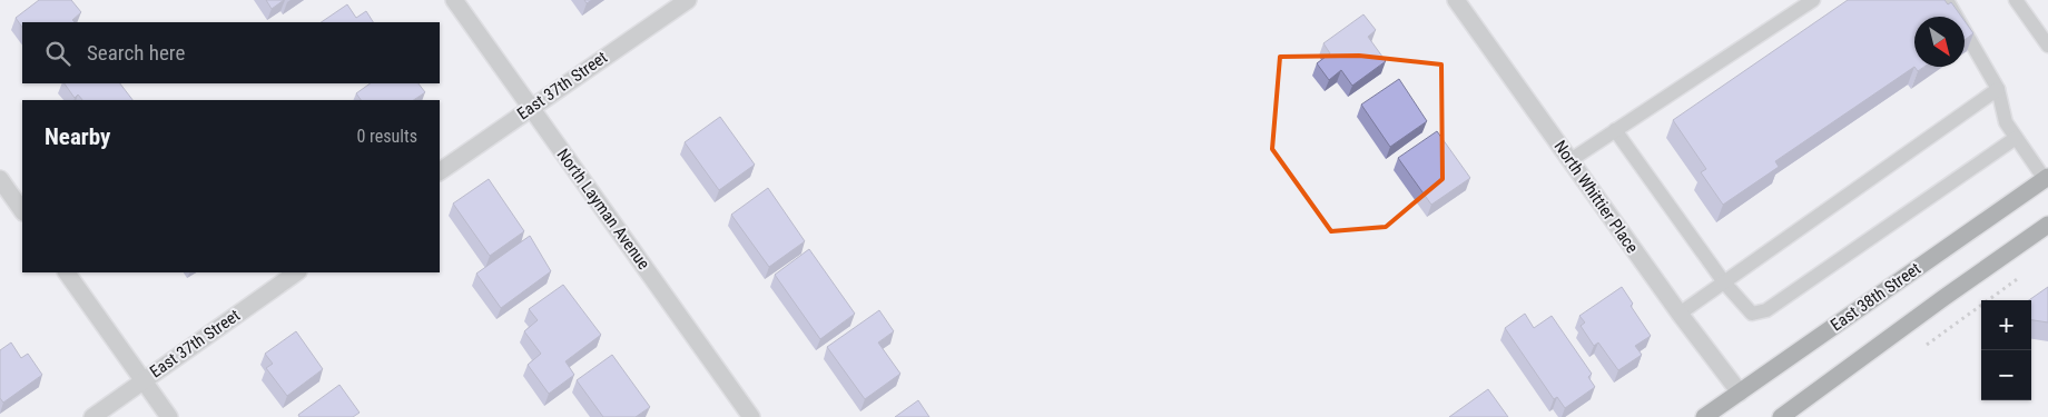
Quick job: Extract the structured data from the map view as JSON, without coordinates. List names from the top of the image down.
{
  "streets": {
    "main road": ["East 38th Street"],
    "street": ["East 37th Street", "North Whittier Place", "North Layman Avenue"]
  },
  "crossings": [
    ["East 37th Street", "North Layman Avenue"],
    ["North Whittier Place", "East 38th Street"]
  ],
  "north": "bottom right",
  "page": {
    "search": "Search here",
    "heading": ["Nearby", "0 results"],
    "map_buttons": ["+", "−"]
  }
}
